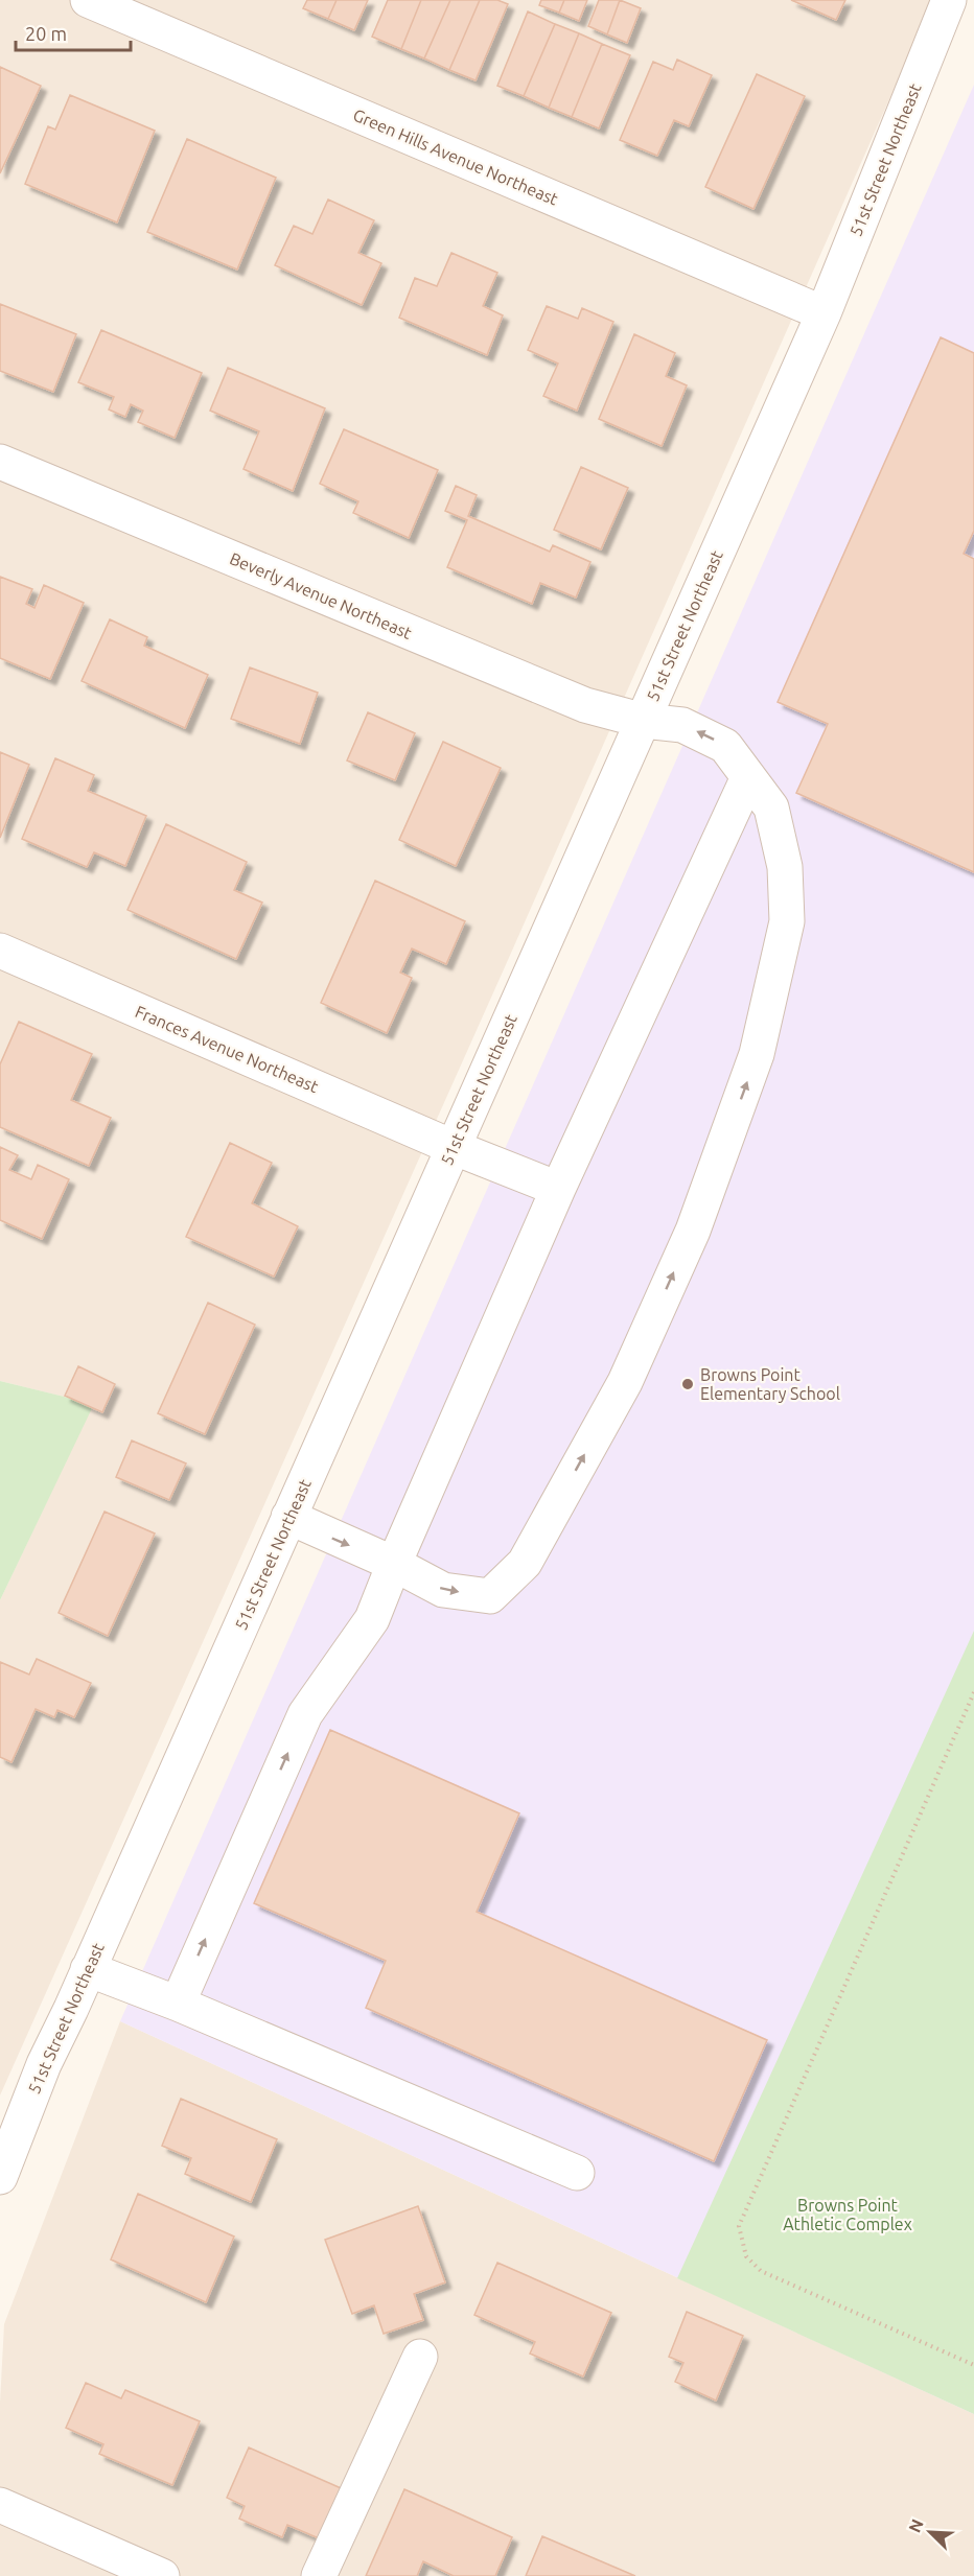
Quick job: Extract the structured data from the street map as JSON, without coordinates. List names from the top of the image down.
{
  "streets": {
    "street": [
      "Green Hills Avenue Northeast",
      "51st Street Northeast",
      "Beverly Avenue Northeast",
      "Frances Avenue Northeast"
    ]
  },
  "crossings": [
    ["Green Hills Avenue Northeast", "51st Street Northeast"],
    ["51st Street Northeast", "Beverly Avenue Northeast"],
    ["51st Street Northeast", "Frances Avenue Northeast"]
  ],
  "parks": ["Browns Point Athletic Complex"],
  "places": ["Browns Point Elementary School"],
  "scale_bar": "20 m",
  "north": "top left"
}
